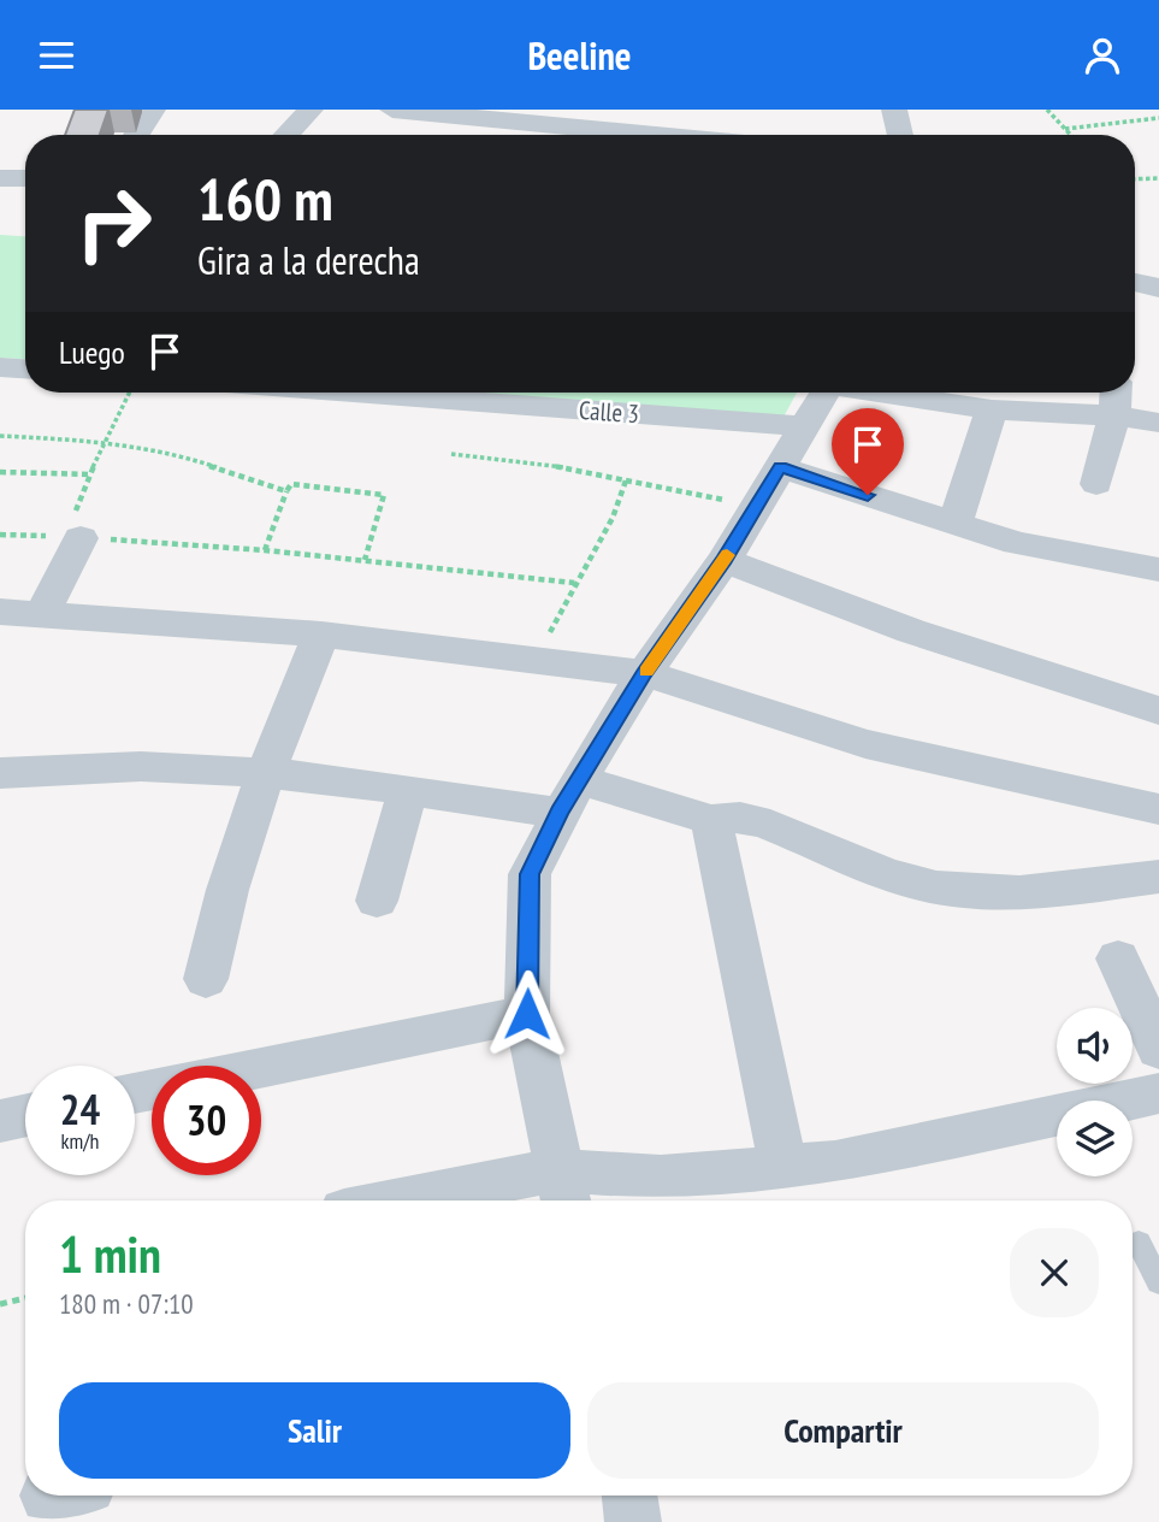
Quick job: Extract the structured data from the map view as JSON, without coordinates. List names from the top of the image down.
{
  "streets": {
    "street": ["Calle 3"]
  },
  "page": {
    "header": "Beeline",
    "turn": ["160 m", "Gira a la derecha"],
    "then": "Luego",
    "speed": "24 km/h",
    "limit": "30",
    "heading": ["1 min", "180 m · 07:10"],
    "buttons": ["Salir", "Compartir"]
  }
}
